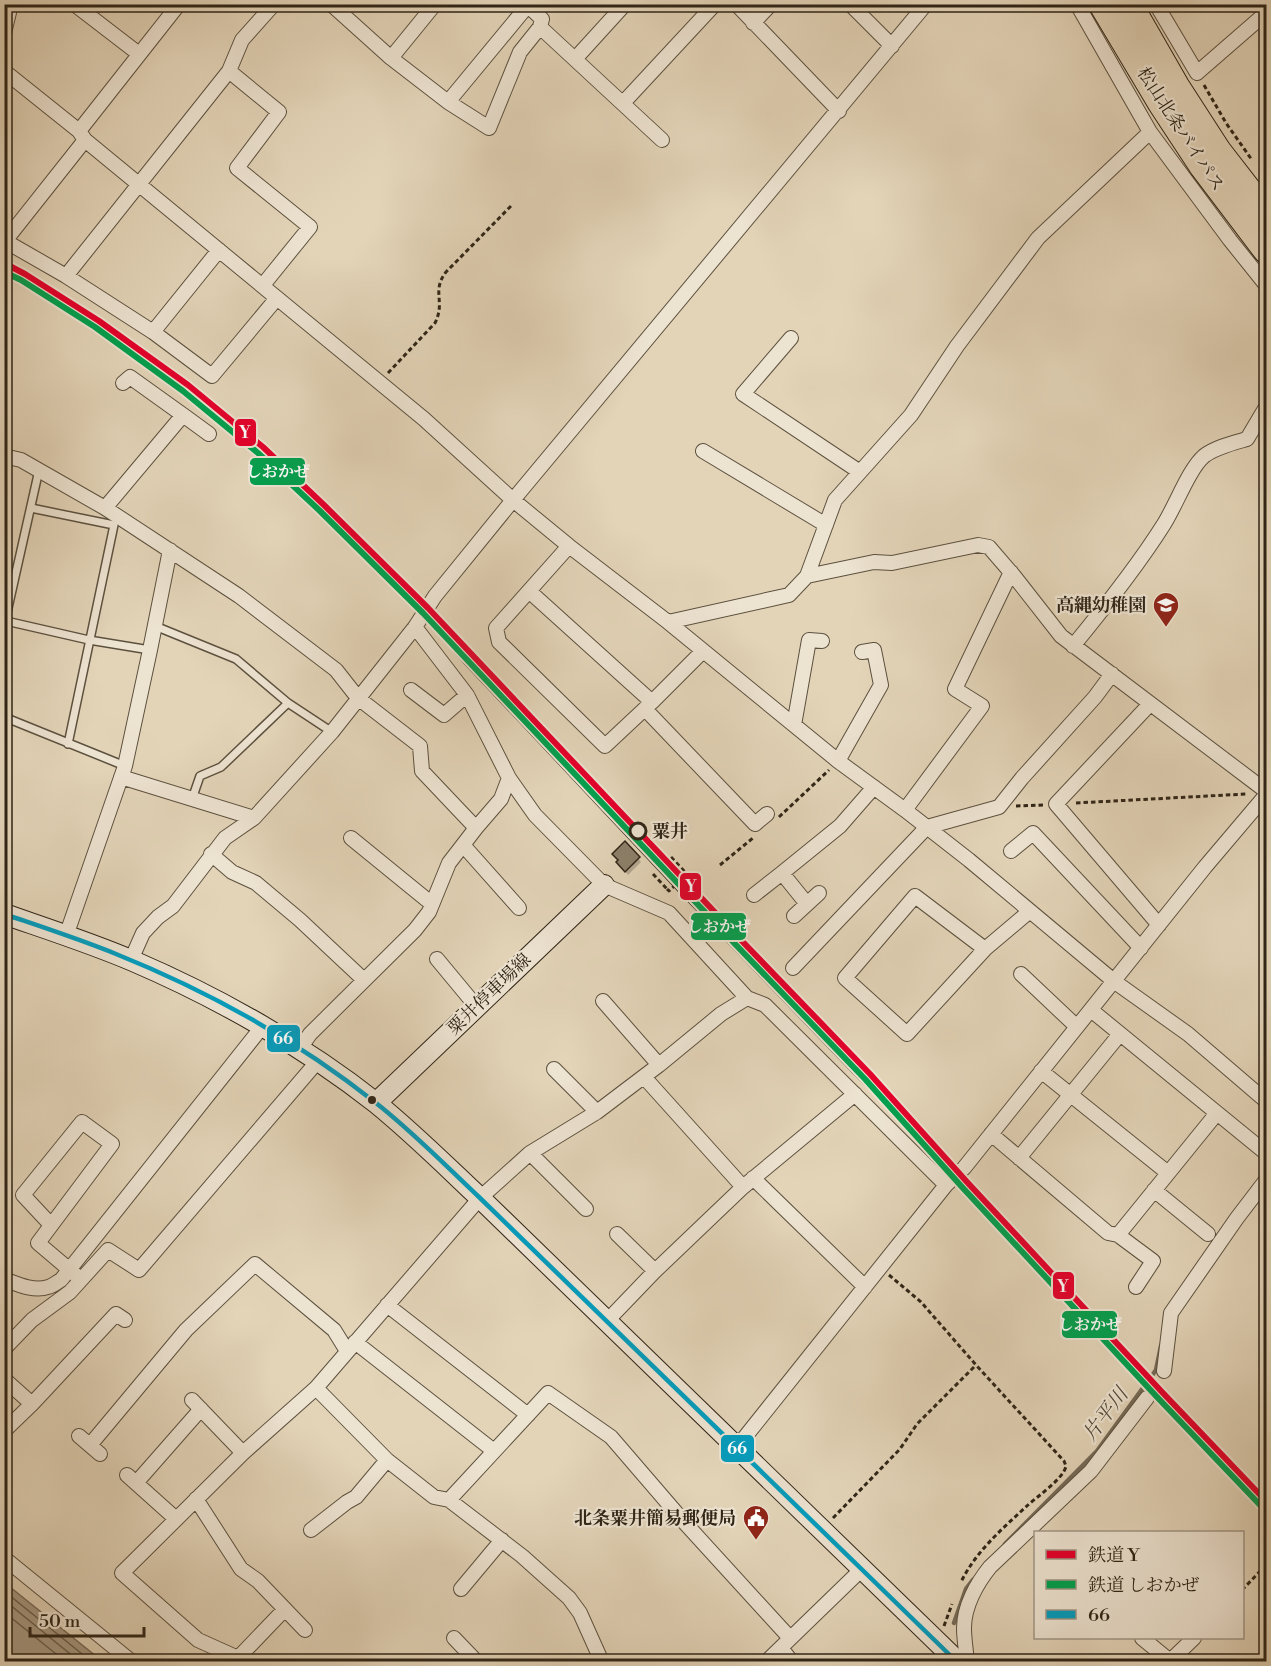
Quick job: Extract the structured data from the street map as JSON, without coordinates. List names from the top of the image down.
{
  "streets": {
    "highway": ["松山北条バイパス"],
    "main road": ["粟井停車場線"]
  },
  "water": ["片平川"],
  "places": {
    "school or university": ["高縄幼稚園"],
    "other": ["粟井"],
    "public building": ["北条粟井簡易郵便局"]
  },
  "lines": ["rail line Y", "rail line しおかぜ", "transit line 66"],
  "legend": ["鉄道 Y", "鉄道 しおかぜ", "66"],
  "scale_bar": "50 m"
}
